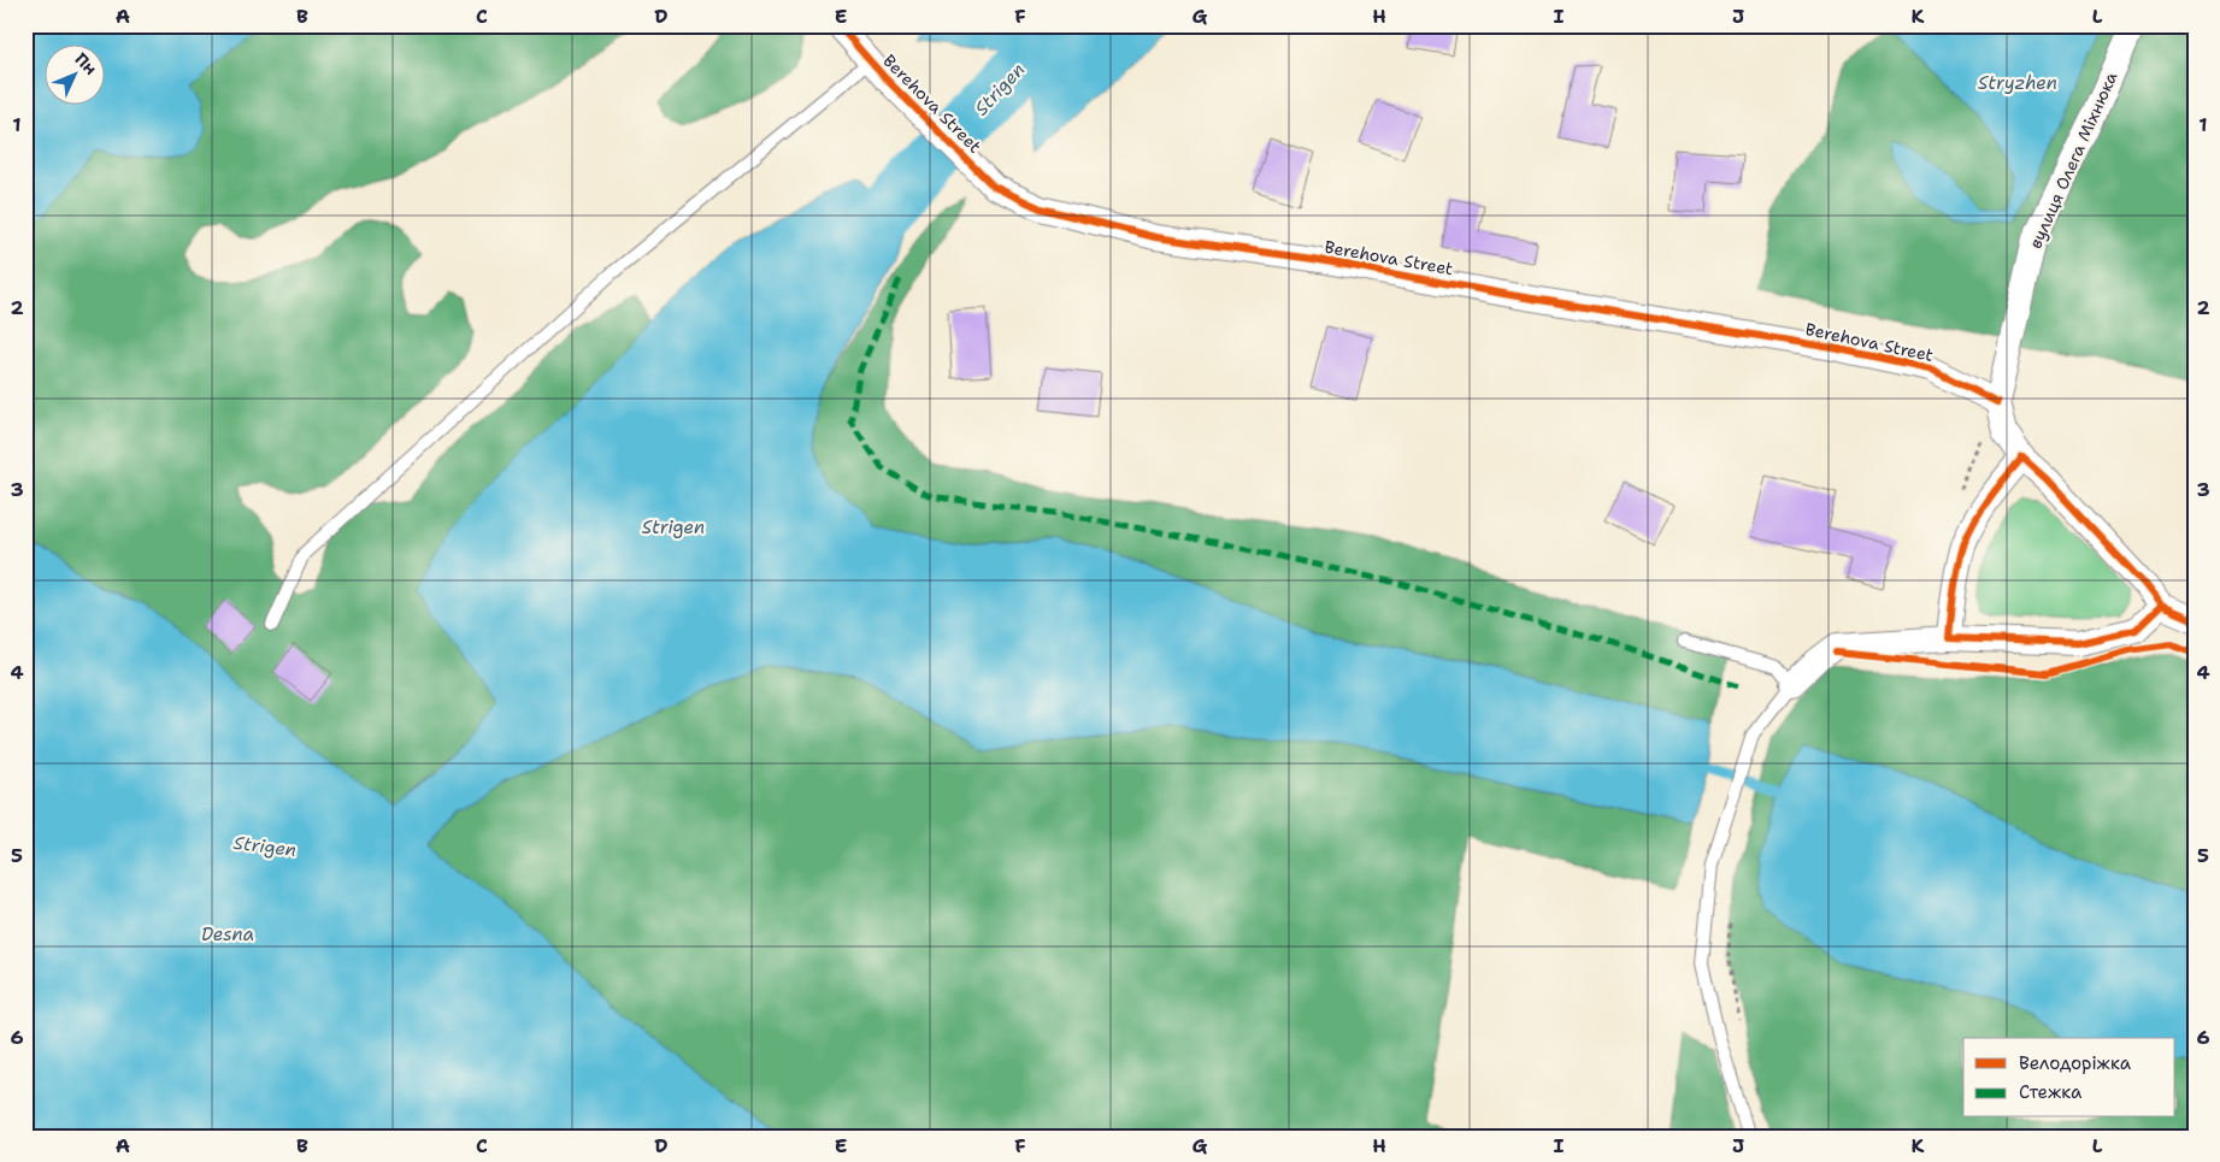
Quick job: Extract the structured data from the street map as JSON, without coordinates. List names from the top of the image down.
{
  "streets": {
    "street": ["Berehova Street", "вулиця Олега Міхнюка"]
  },
  "crossings": [
    ["Berehova Street", "вулиця Олега Міхнюка"]
  ],
  "water": ["Stryzhen", "Strigen", "Desna"],
  "legend": ["Велодоріжка", "Стежка"],
  "north": "top right",
  "grid": {
    "columns": [
      "A",
      "B",
      "C",
      "D",
      "E",
      "F",
      "G",
      "H",
      "I",
      "J",
      "K",
      "L"
    ],
    "rows": [
      "1",
      "2",
      "3",
      "4",
      "5",
      "6"
    ]
  }
}
